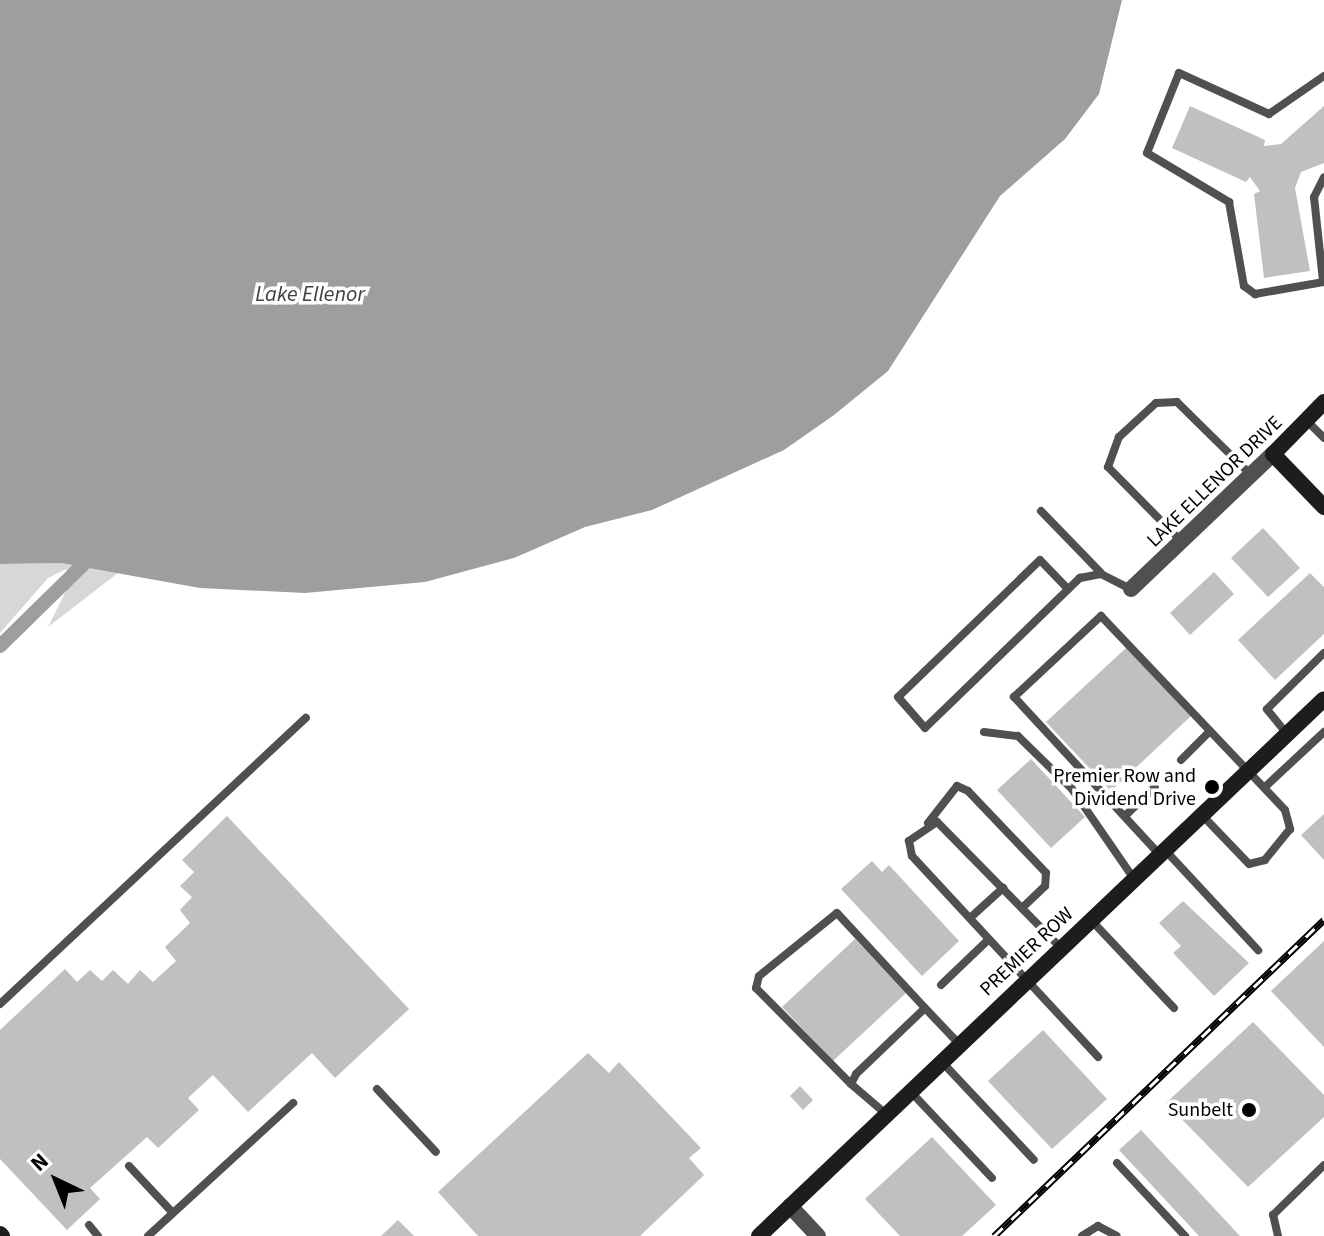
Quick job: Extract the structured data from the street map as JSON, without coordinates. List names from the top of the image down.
{
  "streets": {
    "street": ["LAKE ELLENOR DRIVE", "PREMIER ROW"]
  },
  "water": ["Lake Ellenor"],
  "places": ["Premier Row and Dividend Drive", "Sunbelt"],
  "north": "top left"
}
